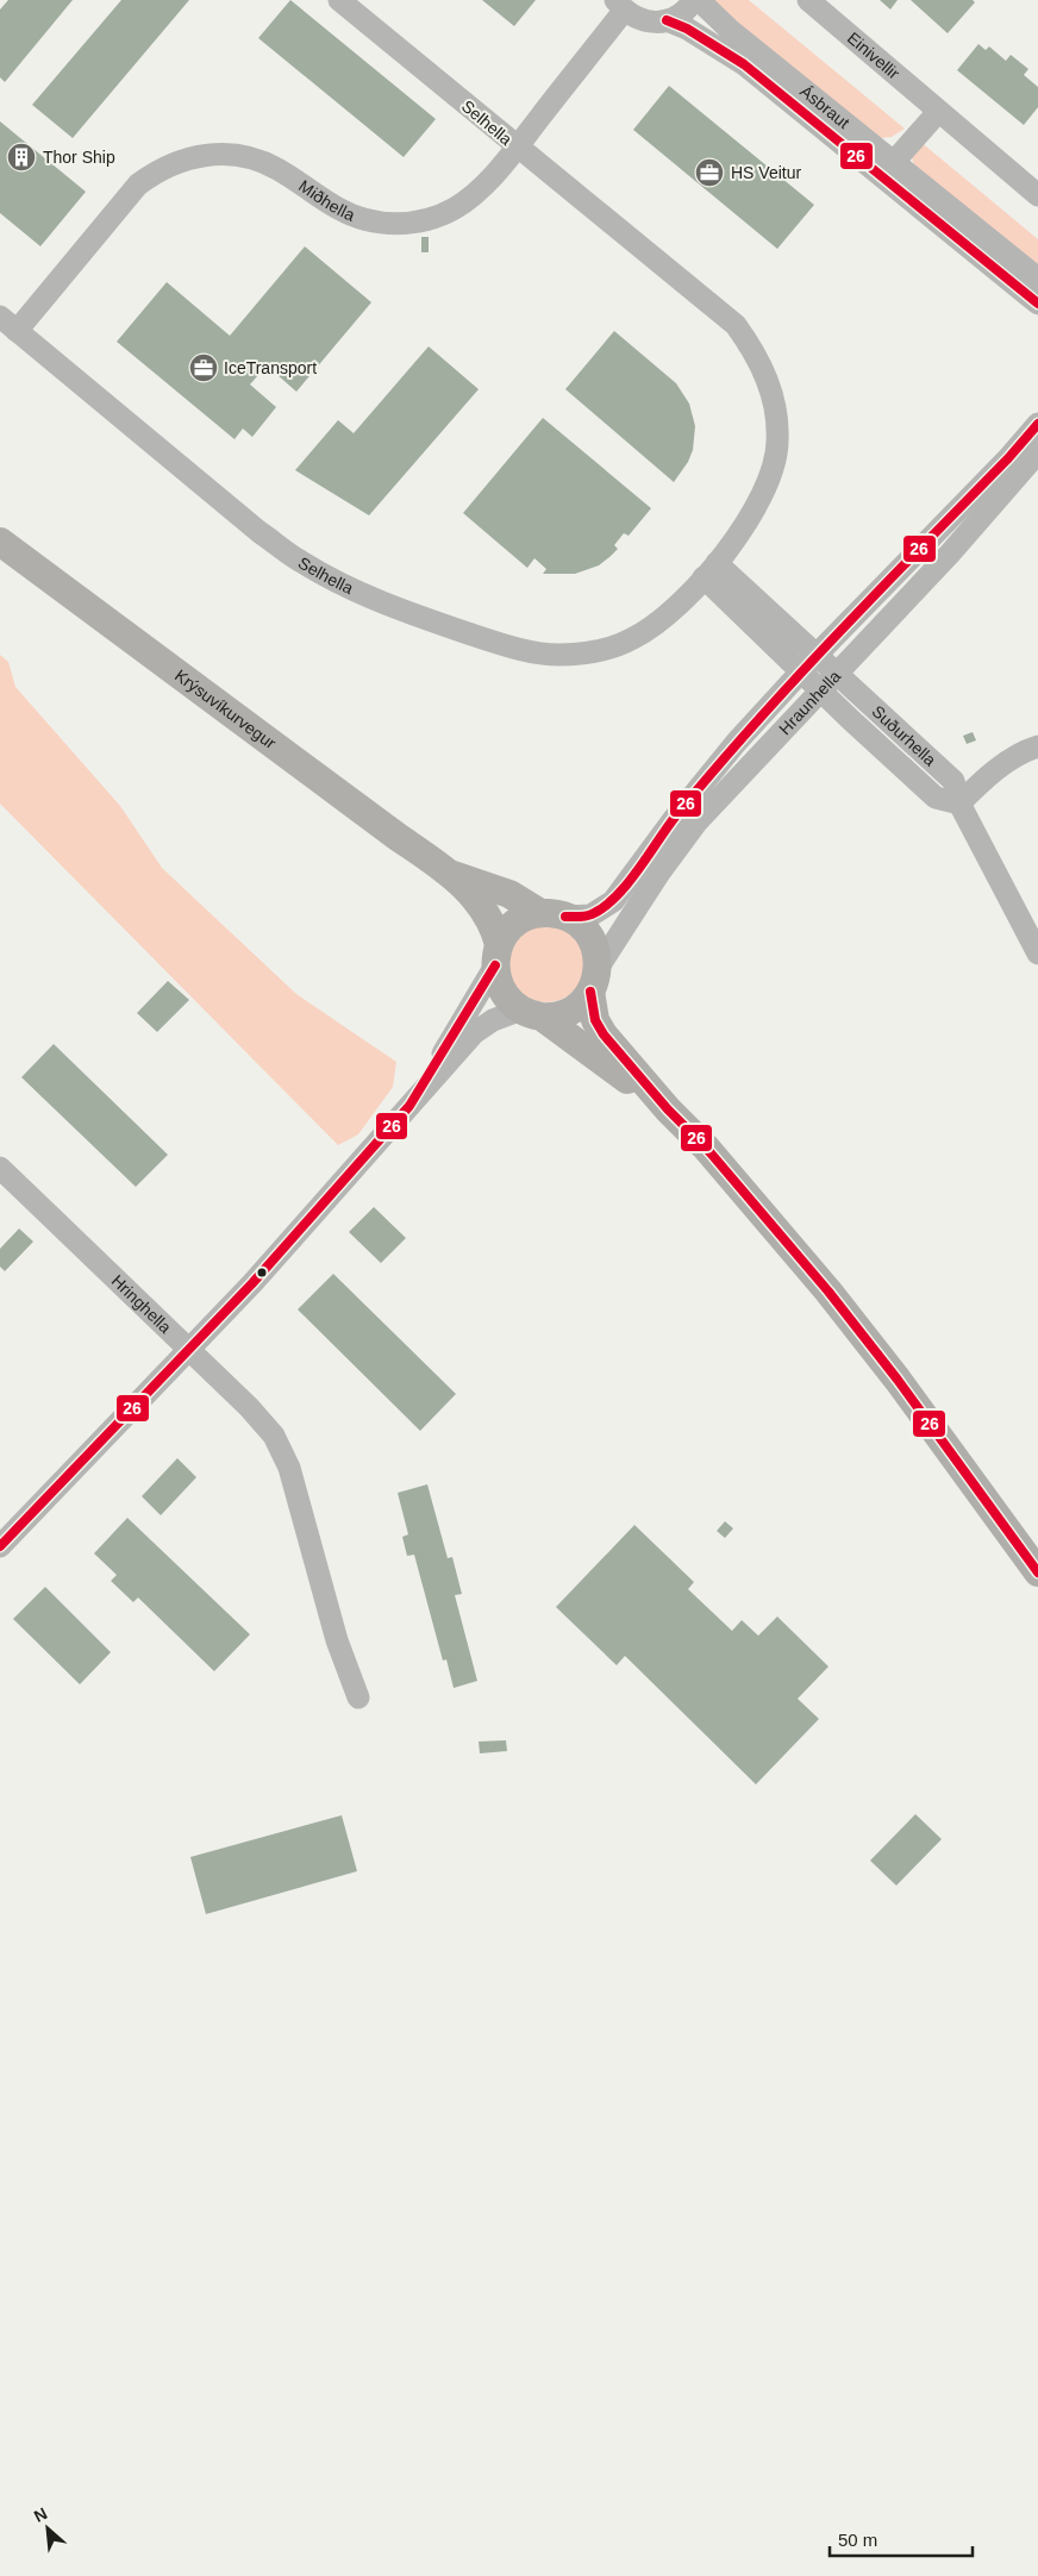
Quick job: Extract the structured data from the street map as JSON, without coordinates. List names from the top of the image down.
{
  "streets": {
    "main road": ["Krýsuvíkurvegur"],
    "street": [
      "Einivellir",
      "Ásbraut",
      "Selhella",
      "Miðhella",
      "Hraunhella",
      "Suðurhella",
      "Hringhella"
    ]
  },
  "crossings": [
    ["Selhella", "Miðhella"],
    ["Hraunhella", "Krýsuvíkurvegur"],
    ["Hraunhella", "Suðurhella"]
  ],
  "places": {
    "building": ["Thor Ship"],
    "office": ["HS Veitur", "IceTransport"]
  },
  "lines": ["transit line 26"],
  "scale_bar": "50 m",
  "north": "top left"
}
